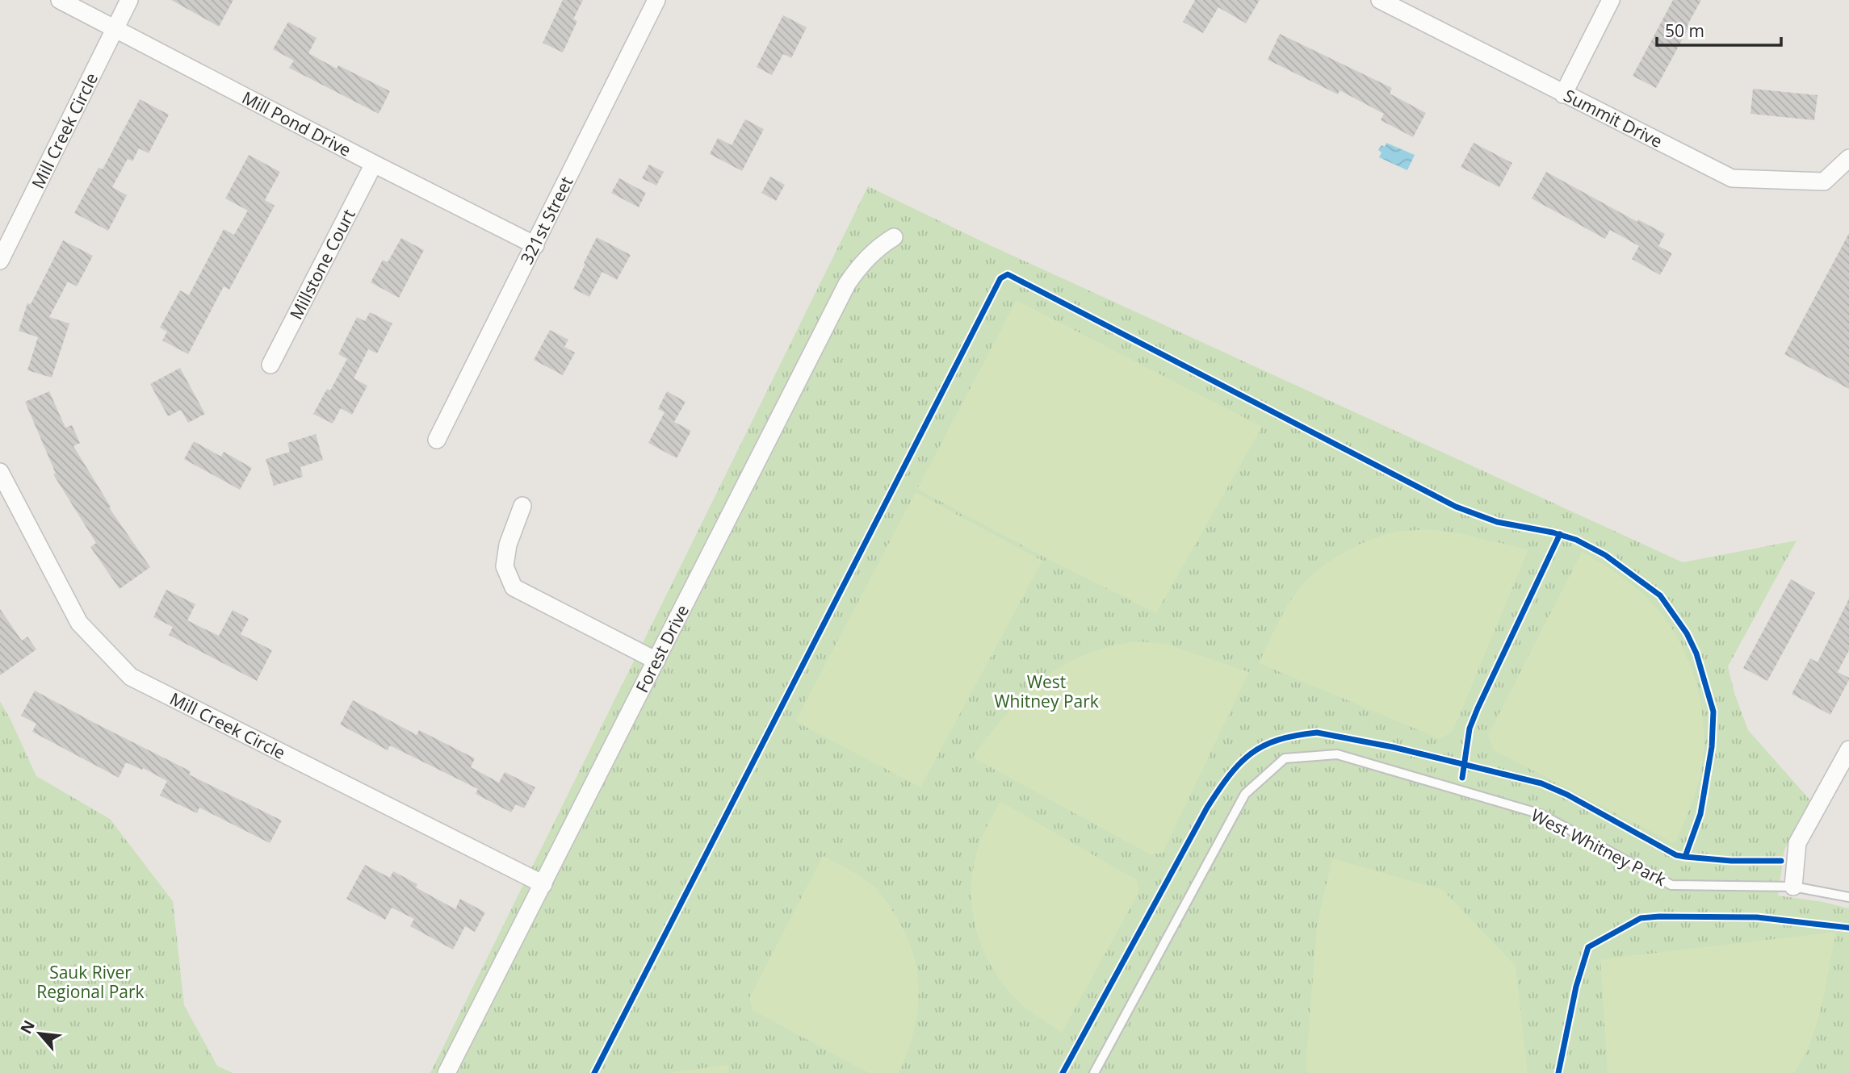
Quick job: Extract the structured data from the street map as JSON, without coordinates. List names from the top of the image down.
{
  "streets": {
    "street": [
      "Summit Drive",
      "Mill Pond Drive",
      "Mill Creek Circle",
      "321st Street",
      "Millstone Court",
      "Forest Drive"
    ],
    "lane": ["West Whitney Park"]
  },
  "crossings": [
    ["Mill Pond Drive", "Mill Creek Circle"],
    ["Mill Pond Drive", "321st Street"],
    ["Mill Pond Drive", "Millstone Court"],
    ["Mill Creek Circle", "Forest Drive"]
  ],
  "parks": ["West Whitney Park", "Sauk River Regional Park"],
  "scale_bar": "50 m",
  "north": "top left"
}
